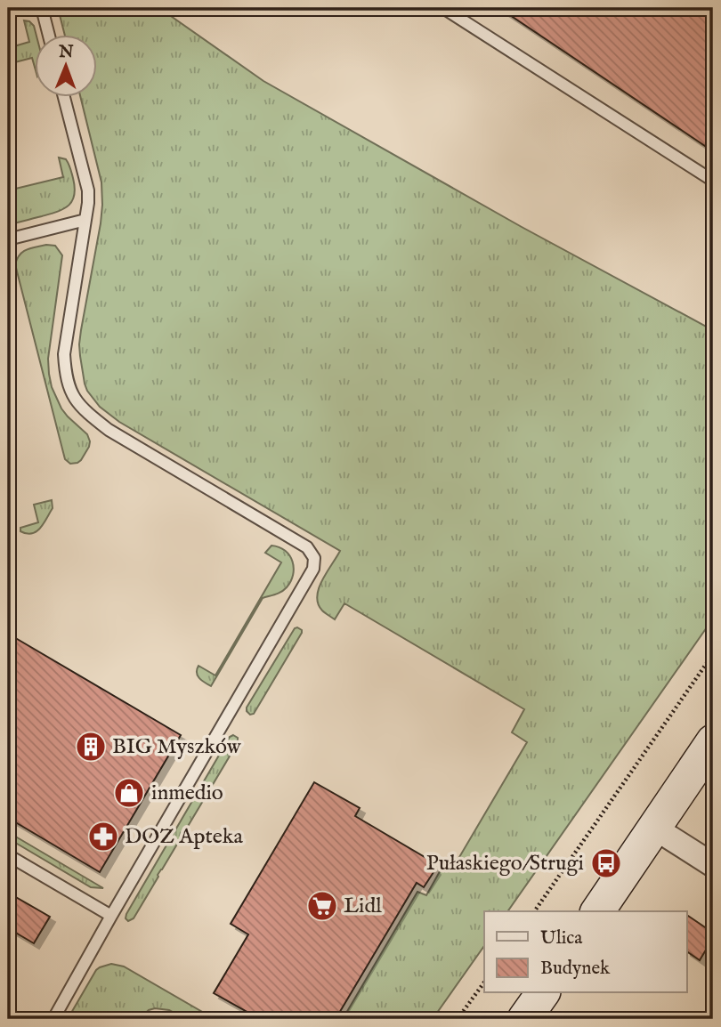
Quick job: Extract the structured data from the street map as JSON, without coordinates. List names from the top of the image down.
{
  "places": {
    "building": ["BIG Myszków"],
    "shop": ["inmedio"],
    "pharmacy": ["DOZ Apteka"],
    "bus stop": ["Pułaskiego/Strugi"],
    "supermarket": ["Lidl"]
  },
  "legend": ["Ulica", "Budynek"],
  "north": "top"
}
